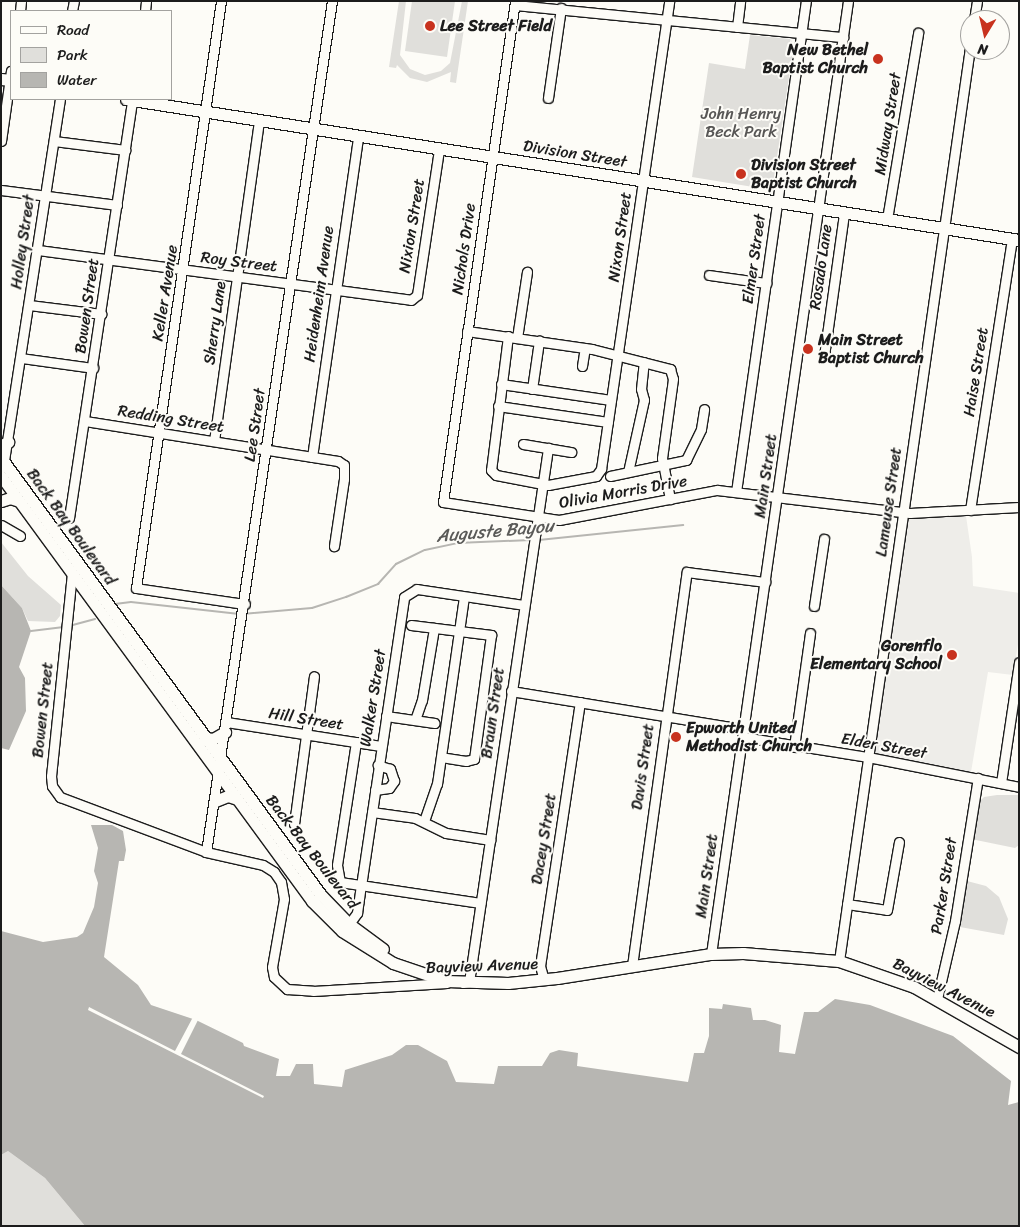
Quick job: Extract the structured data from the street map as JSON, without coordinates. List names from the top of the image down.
{
  "streets": {
    "main road": ["Division Street", "Back Bay Boulevard", "Bayview Avenue"],
    "street": [
      "Midway Street",
      "Nixion Street",
      "Nixon Street",
      "Holley Street",
      "Nichols Drive",
      "Elmer Street",
      "Roy Street",
      "Rosado Lane",
      "Keller Avenue",
      "Heidenheim Avenue",
      "Bowen Street",
      "Sherry Lane",
      "Haise Street",
      "Redding Street",
      "Lee Street",
      "Main Street",
      "Olivia Morris Drive",
      "Lameuse Street",
      "Walker Street",
      "Braun Street",
      "Hill Street",
      "Elder Street",
      "Davis Street",
      "Dacey Street",
      "Parker Street"
    ]
  },
  "crossings": [
    ["Midway Street", "Division Street"],
    ["Division Street", "Nixion Street"],
    ["Division Street", "Nixon Street"],
    ["Division Street", "Nichols Drive"],
    ["Division Street", "Elmer Street"],
    ["Division Street", "Rosado Lane"],
    ["Division Street", "Keller Avenue"],
    ["Division Street", "Heidenheim Avenue"],
    ["Division Street", "Sherry Lane"],
    ["Division Street", "Haise Street"],
    ["Division Street", "Lee Street"],
    ["Division Street", "Main Street"],
    ["Division Street", "Lameuse Street"],
    ["Nixion Street", "Roy Street"],
    ["Nixon Street", "Braun Street"],
    ["Holley Street", "Roy Street"],
    ["Holley Street", "Back Bay Boulevard"],
    ["Nichols Drive", "Olivia Morris Drive"],
    ["Elmer Street", "Olivia Morris Drive"],
    ["Roy Street", "Keller Avenue"],
    ["Roy Street", "Heidenheim Avenue"],
    ["Roy Street", "Bowen Street"],
    ["Roy Street", "Sherry Lane"],
    ["Roy Street", "Lee Street"],
    ["Keller Avenue", "Redding Street"],
    ["Keller Avenue", "Lee Street"],
    ["Heidenheim Avenue", "Redding Street"],
    ["Bowen Street", "Redding Street"],
    ["Bowen Street", "Back Bay Boulevard"],
    ["Bowen Street", "Bayview Avenue"],
    ["Sherry Lane", "Redding Street"],
    ["Haise Street", "Olivia Morris Drive"],
    ["Redding Street", "Lee Street"],
    ["Lee Street", "Back Bay Boulevard"],
    ["Lee Street", "Hill Street"],
    ["Lee Street", "Bayview Avenue"],
    ["Main Street", "Olivia Morris Drive"],
    ["Main Street", "Elder Street"],
    ["Main Street", "Davis Street"],
    ["Main Street", "Bayview Avenue"],
    ["Olivia Morris Drive", "Lameuse Street"],
    ["Olivia Morris Drive", "Braun Street"],
    ["Lameuse Street", "Elder Street"],
    ["Lameuse Street", "Bayview Avenue"],
    ["Back Bay Boulevard", "Walker Street"],
    ["Back Bay Boulevard", "Braun Street"],
    ["Back Bay Boulevard", "Bayview Avenue"],
    ["Walker Street", "Braun Street"],
    ["Walker Street", "Hill Street"],
    ["Braun Street", "Bayview Avenue"],
    ["Elder Street", "Parker Street"],
    ["Davis Street", "Bayview Avenue"],
    ["Dacey Street", "Bayview Avenue"],
    ["Parker Street", "Bayview Avenue"]
  ],
  "water": ["Auguste Bayou"],
  "parks": ["John Henry Beck Park"],
  "places": [
    "Lee Street Field",
    "New Bethel Baptist Church",
    "Division Street Baptist Church",
    "Main Street Baptist Church",
    "Gorenflo Elementary School",
    "Epworth United Methodist Church"
  ],
  "legend": ["Road", "Park", "Water"],
  "north": "bottom"
}
